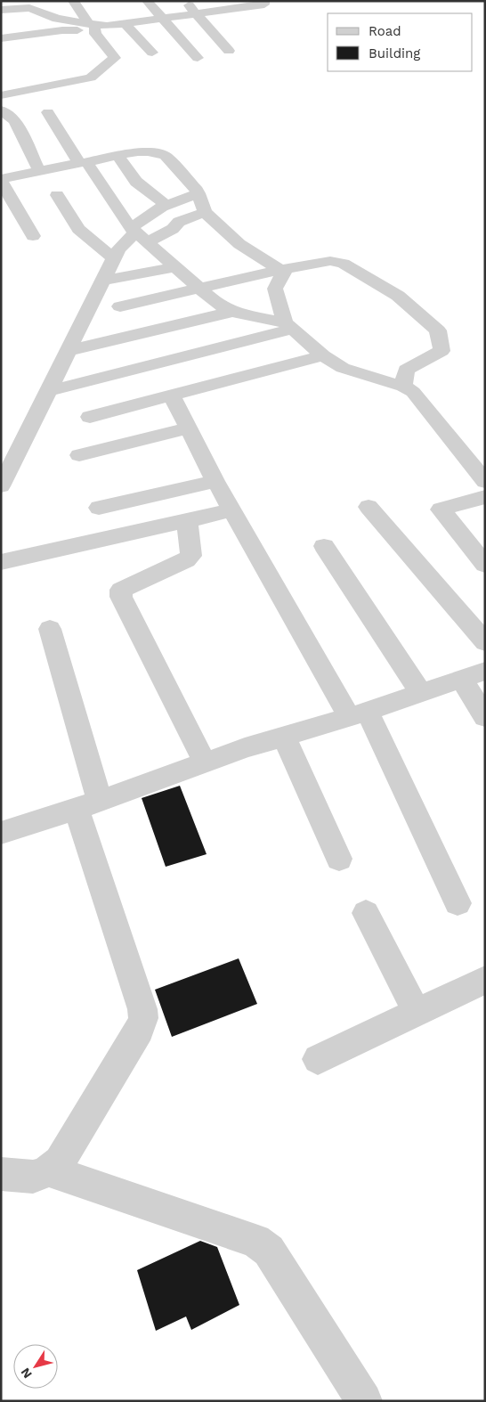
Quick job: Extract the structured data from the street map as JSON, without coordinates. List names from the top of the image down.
{
  "legend": ["Road", "Building"],
  "north": "bottom left"
}
